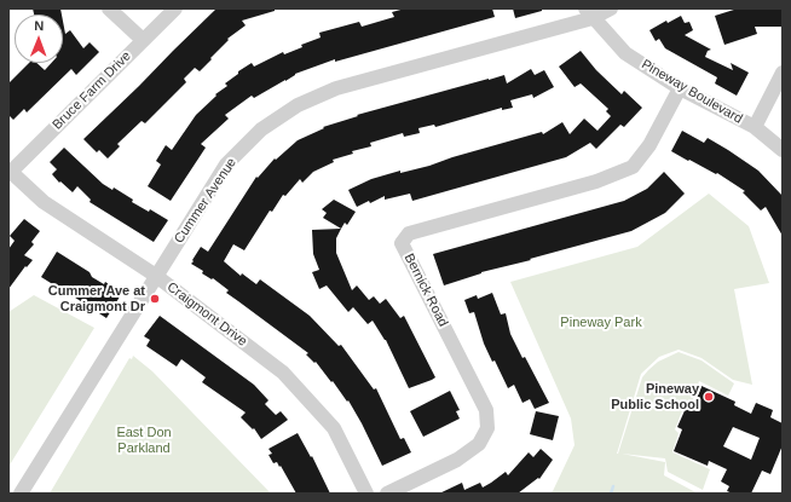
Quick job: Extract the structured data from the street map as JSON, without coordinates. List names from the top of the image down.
{
  "streets": {
    "street": [
      "Bruce Farm Drive",
      "Pineway Boulevard",
      "Cummer Avenue",
      "Bernick Road",
      "Craigmont Drive"
    ]
  },
  "crossings": [
    ["Bruce Farm Drive", "Craigmont Drive"],
    ["Pineway Boulevard", "Cummer Avenue"],
    ["Pineway Boulevard", "Bernick Road"],
    ["Cummer Avenue", "Craigmont Drive"]
  ],
  "parks": ["Pineway Park", "East Don Parkland"],
  "places": ["Cummer Ave at Craigmont Dr", "Pineway Public School"],
  "north": "top"
}
